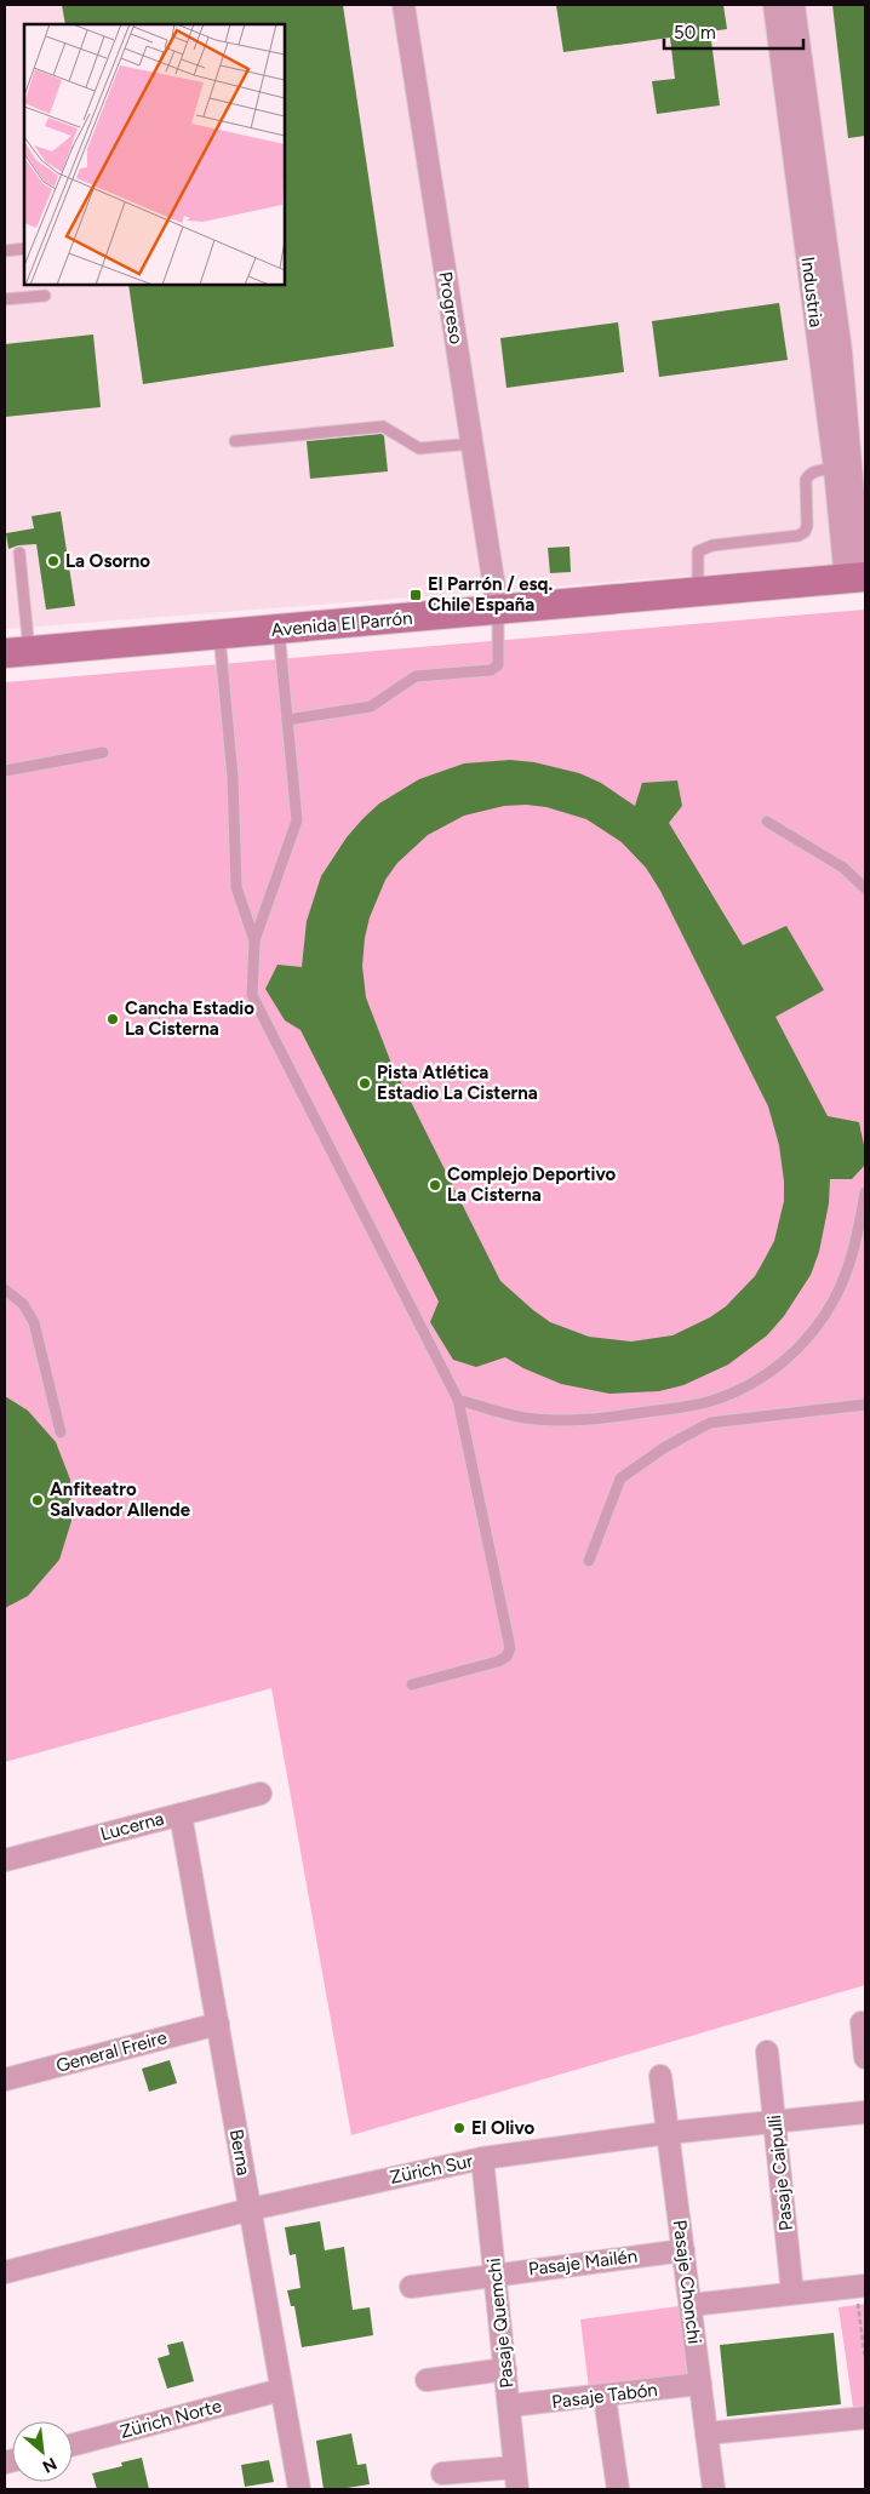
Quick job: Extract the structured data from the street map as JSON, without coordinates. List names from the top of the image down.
{
  "streets": {
    "main road": ["Avenida El Parrón"],
    "street": [
      "Industria",
      "Progreso",
      "Lucerna",
      "General Freire",
      "Berna",
      "Zürich Sur",
      "Pasaje Caipulli",
      "Pasaje Mailén",
      "Pasaje Chonchi",
      "Pasaje Quemchi",
      "Pasaje Tabón",
      "Zürich Norte"
    ]
  },
  "crossings": [
    ["Industria", "Avenida El Parrón"],
    ["Progreso", "Avenida El Parrón"],
    ["Lucerna", "Berna"],
    ["General Freire", "Berna"],
    ["Berna", "Zürich Sur"],
    ["Berna", "Zürich Norte"],
    ["Zürich Sur", "Pasaje Caipulli"],
    ["Zürich Sur", "Pasaje Chonchi"],
    ["Zürich Sur", "Pasaje Quemchi"],
    ["Pasaje Mailén", "Pasaje Chonchi"],
    ["Pasaje Mailén", "Pasaje Quemchi"],
    ["Pasaje Chonchi", "Pasaje Tabón"],
    ["Pasaje Quemchi", "Pasaje Tabón"]
  ],
  "places": {
    "other": [
      "La Osorno",
      "Cancha Estadio La Cisterna",
      "Pista Atlética Estadio La Cisterna",
      "Complejo Deportivo La Cisterna",
      "Anfiteatro Salvador Allende",
      "El Olivo"
    ],
    "transit": ["El Parrón / esq. Chile España"]
  },
  "scale_bar": "50 m",
  "north": "bottom right"
}
